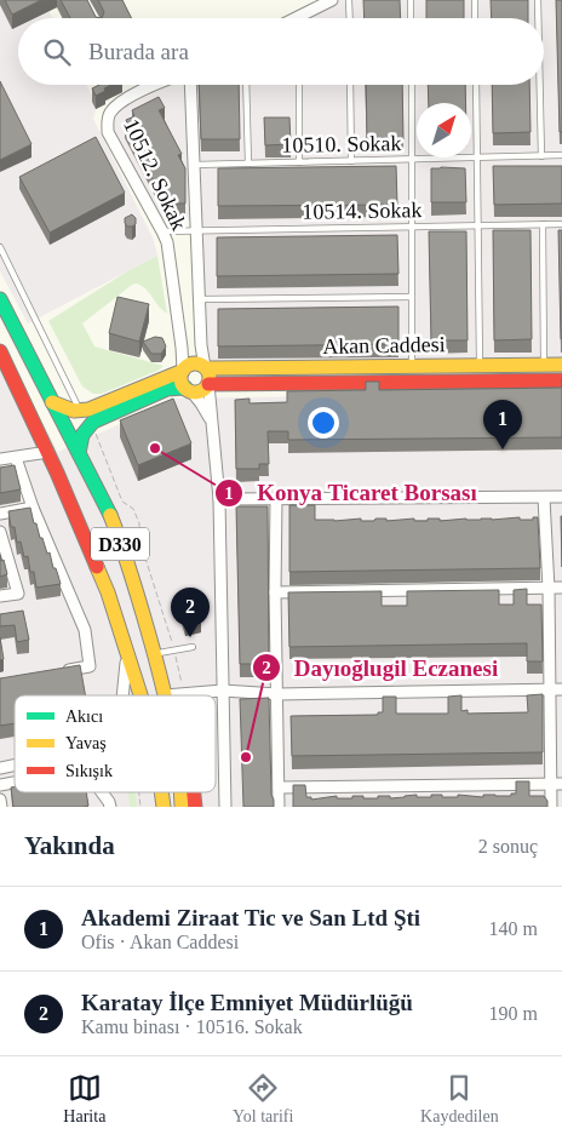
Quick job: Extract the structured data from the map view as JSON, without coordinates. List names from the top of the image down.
{
  "streets": {
    "main road": ["Akan Caddesi", "D330"],
    "street": ["10512. Sokak"],
    "lane": ["10510. Sokak", "10514. Sokak"]
  },
  "crossings": [
    ["10510. Sokak", "10512. Sokak"],
    ["10512. Sokak", "10514. Sokak"],
    ["10512. Sokak", "Akan Caddesi"]
  ],
  "places": ["Konya Ticaret Borsası", "Dayıoğlugil Eczanesi"],
  "legend": ["Akıcı", "Yavaş", "Sıkışık"],
  "north": "top right",
  "page": {
    "search": "Burada ara",
    "pins": ["1", "2"],
    "heading": ["Yakında", "2 sonuç"],
    "list": [
      {
        "mark": "1",
        "name": "Akademi Ziraat Tic ve San Ltd Şti",
        "note": "Ofis · Akan Caddesi",
        "value": "140 m"
      },
      {
        "mark": "2",
        "name": "Karatay İlçe Emniyet Müdürlüğü",
        "note": "Kamu binası · 10516. Sokak",
        "value": "190 m"
      }
    ],
    "nav": ["Harita", "Yol tarifi", "Kaydedilen"]
  }
}
